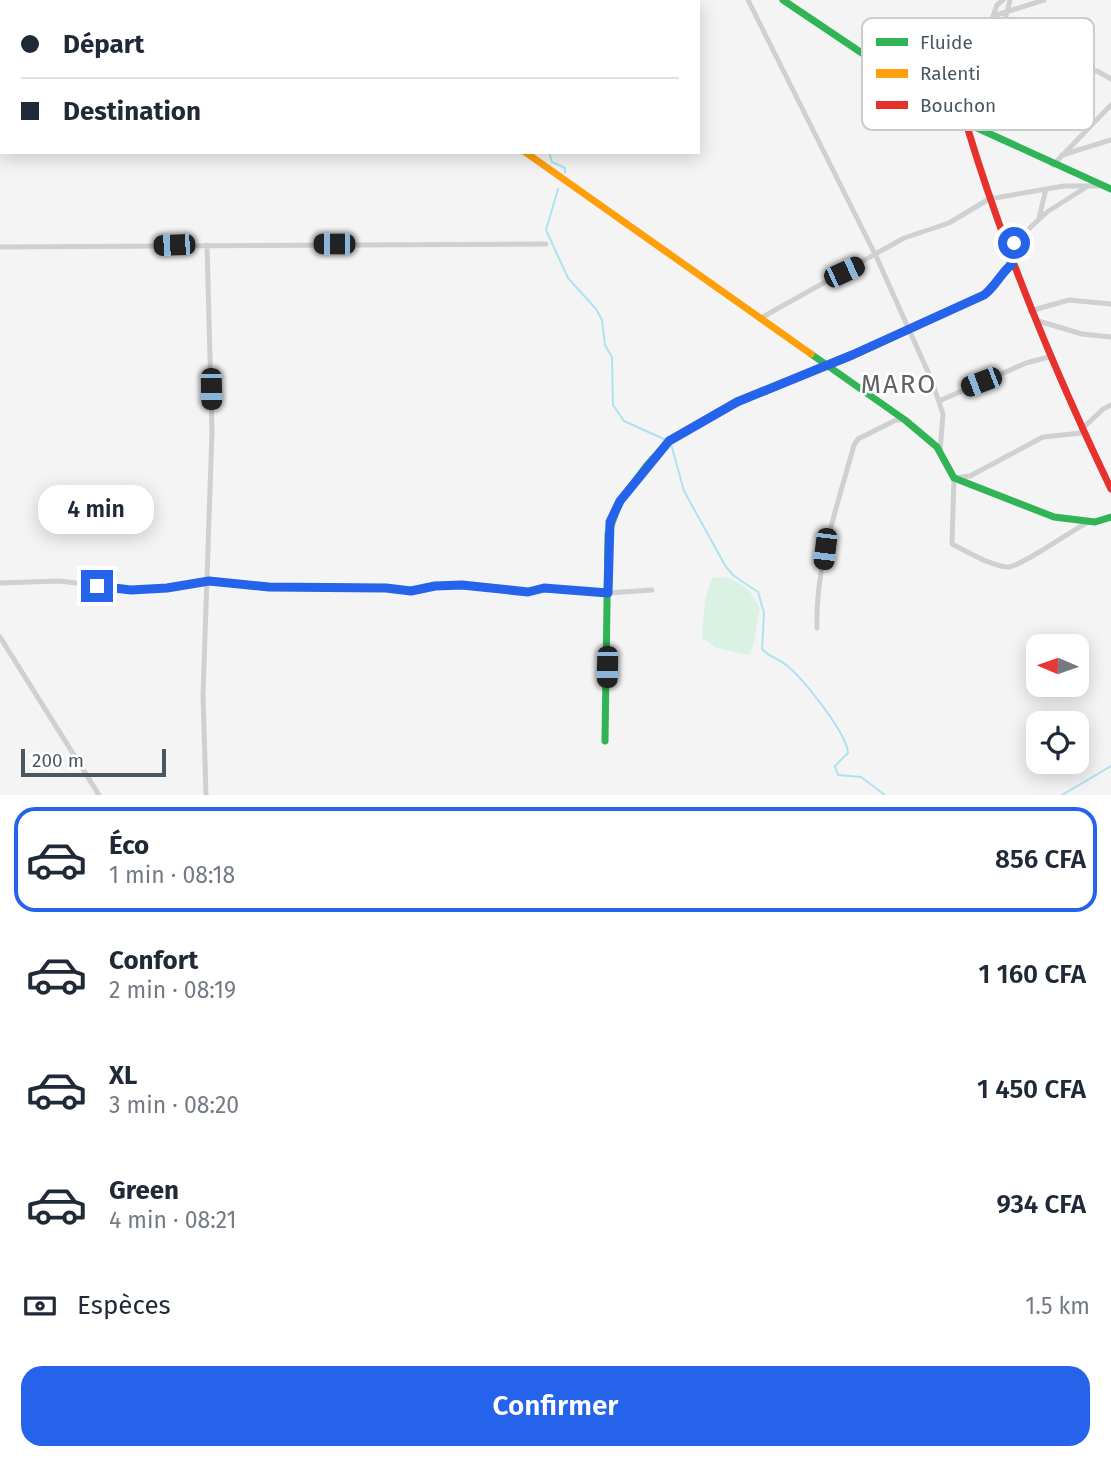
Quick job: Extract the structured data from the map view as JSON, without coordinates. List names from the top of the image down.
{
  "districts": ["MARO"],
  "legend": ["Fluide", "Ralenti", "Bouchon"],
  "scale_bar": "200 m",
  "north": "left",
  "page": {
    "banner": ["Départ", "Destination"],
    "bubble": "4 min",
    "scale": "200 m",
    "list": [
      {
        "name": "Éco",
        "note": "1 min · 08:18",
        "value": "856 CFA"
      },
      {
        "name": "Confort",
        "note": "2 min · 08:19",
        "value": "1 160 CFA"
      },
      {
        "name": "XL",
        "note": "3 min · 08:20",
        "value": "1 450 CFA"
      },
      {
        "name": "Green",
        "note": "4 min · 08:21",
        "value": "934 CFA"
      }
    ],
    "pay": ["Espèces", "1.5 km"],
    "buttons": "Confirmer"
  }
}
